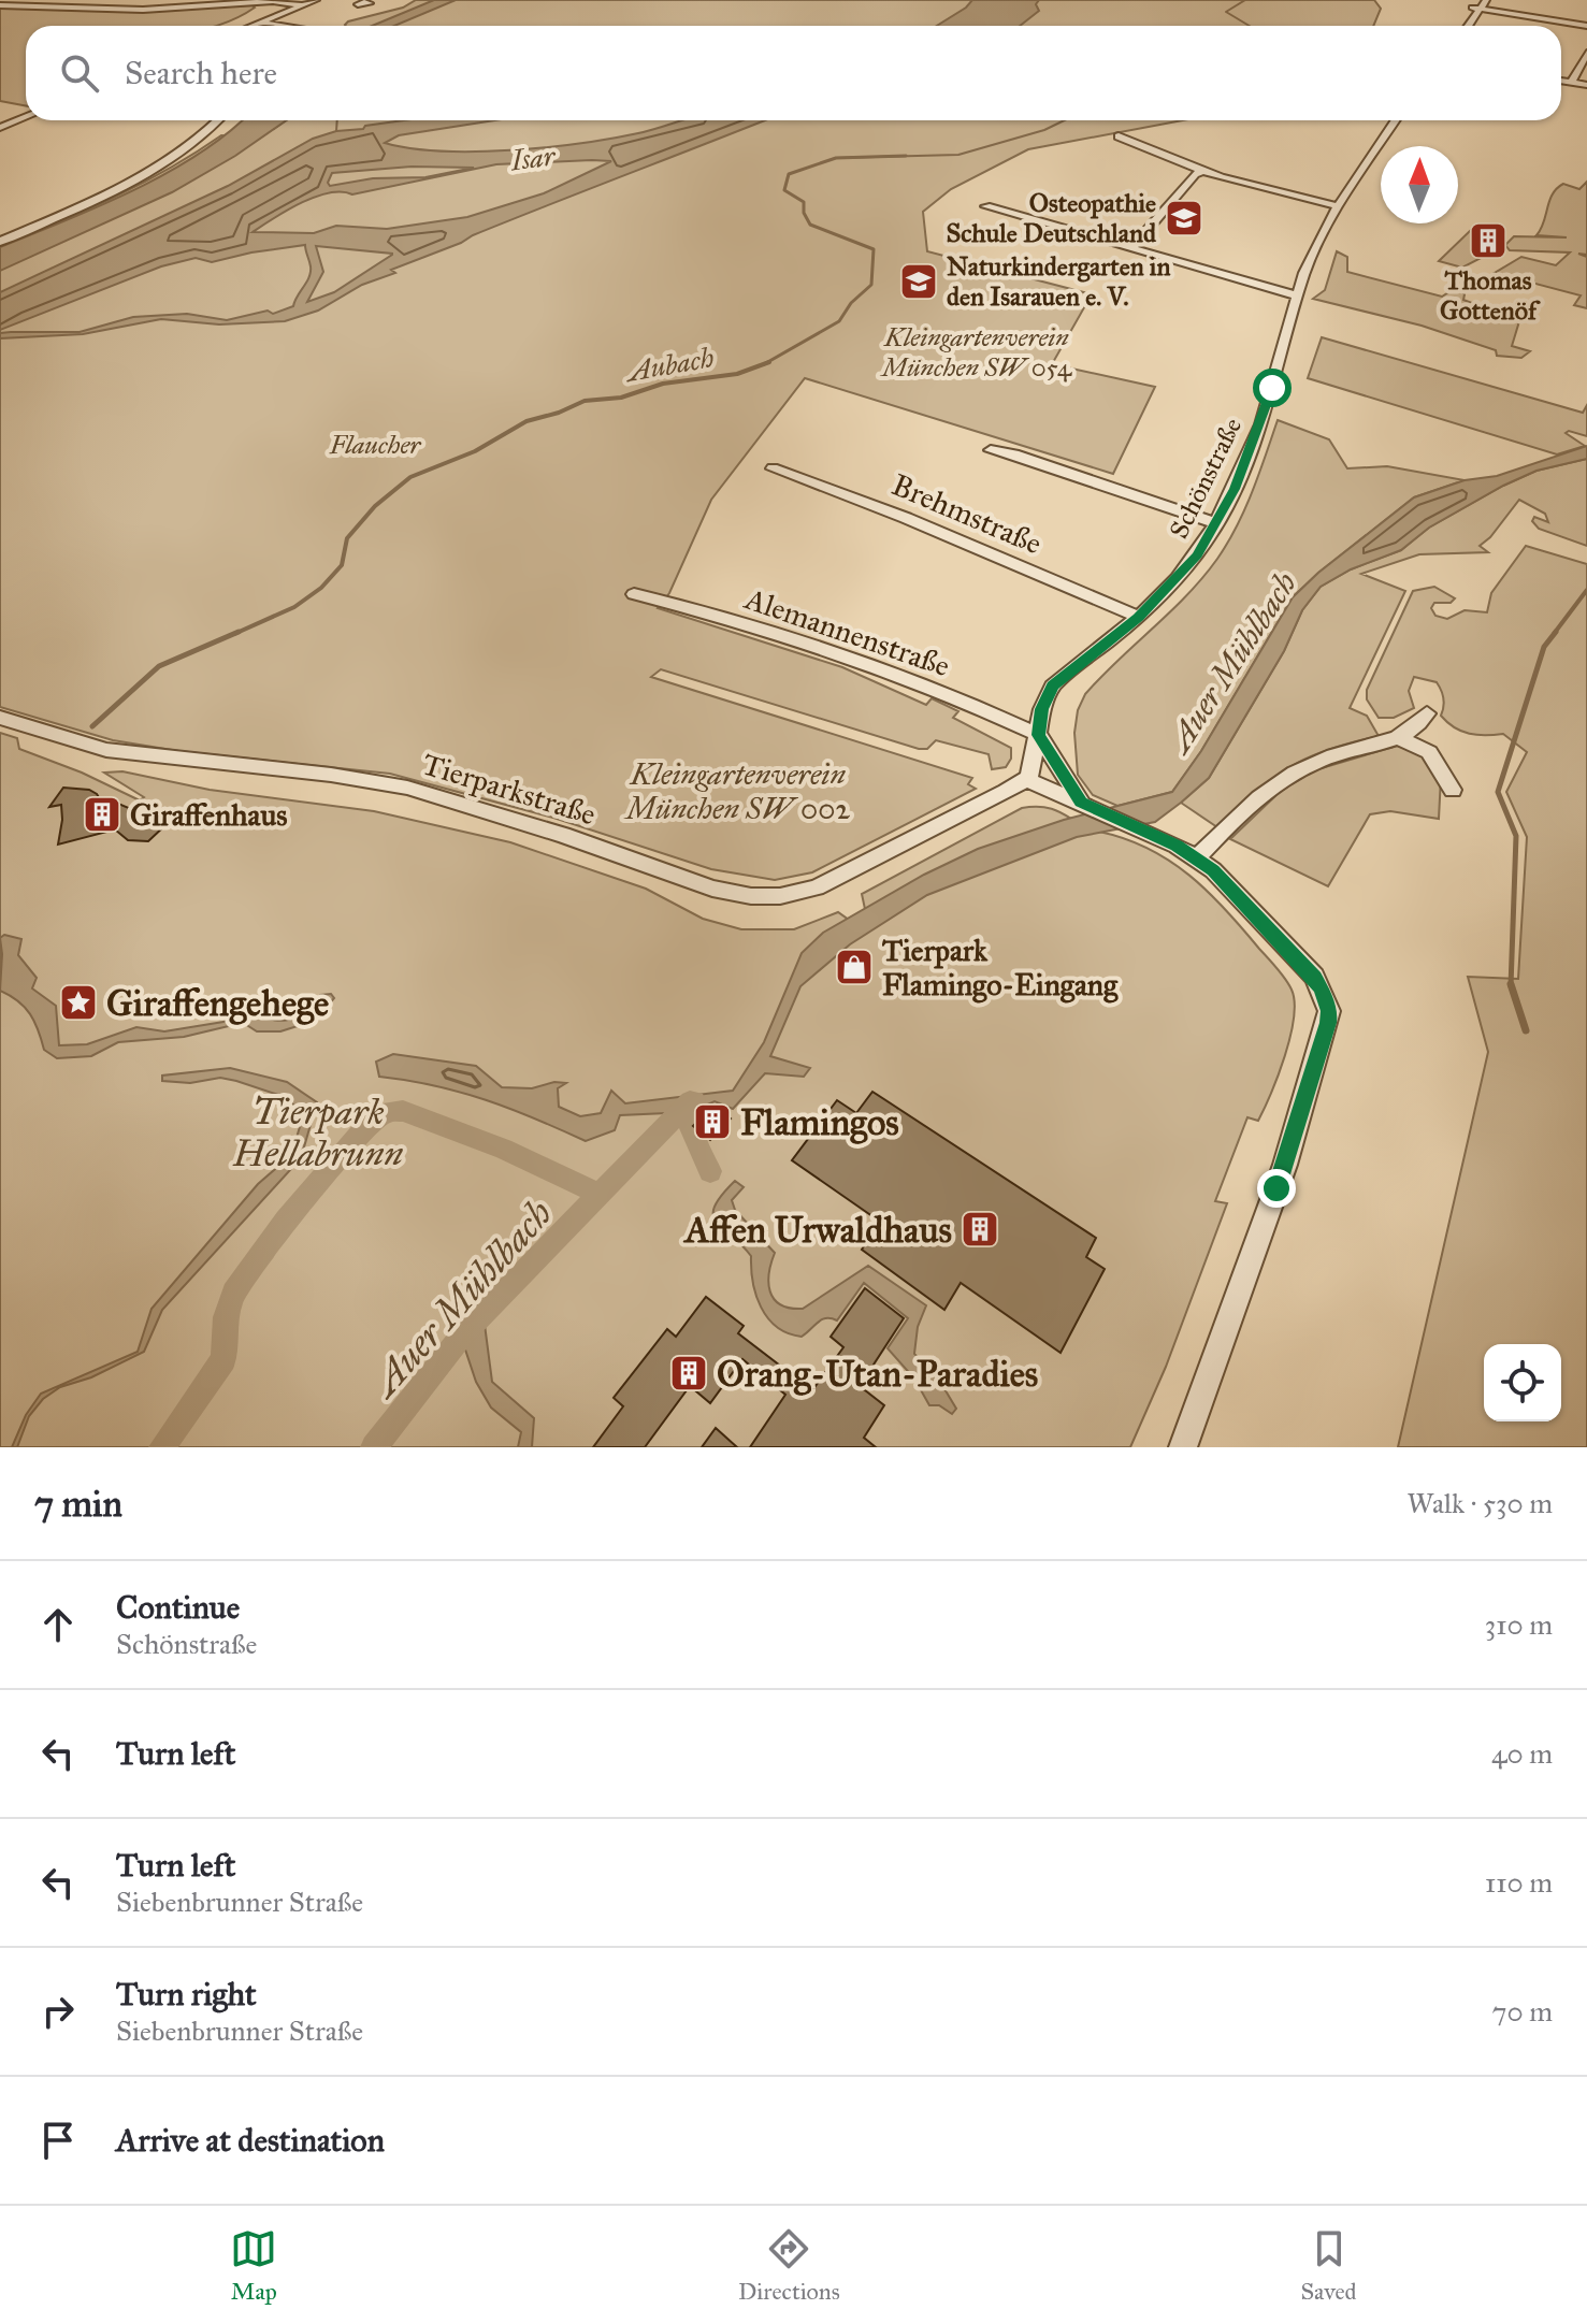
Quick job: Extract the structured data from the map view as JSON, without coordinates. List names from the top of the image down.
{
  "streets": {
    "street": [
      "Schönstraße",
      "Brehmstraße",
      "Alemannenstraße",
      "Tierparkstraße"
    ]
  },
  "crossings": [
    ["Schönstraße", "Brehmstraße"],
    ["Schönstraße", "Alemannenstraße"],
    ["Schönstraße", "Tierparkstraße"]
  ],
  "water": ["Isar", "Aubach", "Auer Mühlbach"],
  "parks": [
    "Kleingartenverein München SW 054",
    "Flaucher",
    "Kleingartenverein München SW 002",
    "Tierpark Hellabrunn"
  ],
  "places": {
    "school or university": ["Osteopathie Schule Deutschland", "Naturkindergarten in den Isarauen e. V."],
    "building": [
      "Thomas Gottenöf",
      "Giraffenhaus",
      "Flamingos",
      "Affen Urwaldhaus",
      "Orang-Utan-Paradies"
    ],
    "shop": ["Tierpark Flamingo-Eingang"],
    "place": ["Giraffengehege"]
  },
  "north": "top",
  "page": {
    "search": "Search here",
    "heading": ["7 min", "Walk · 530 m"],
    "list": [
      ["Continue", "Schönstraße", "310 m"],
      ["Turn left", "40 m"],
      ["Turn left", "Siebenbrunner Straße", "110 m"],
      ["Turn right", "Siebenbrunner Straße", "70 m"],
      "Arrive at destination"
    ],
    "nav": ["Map", "Directions", "Saved"]
  }
}
